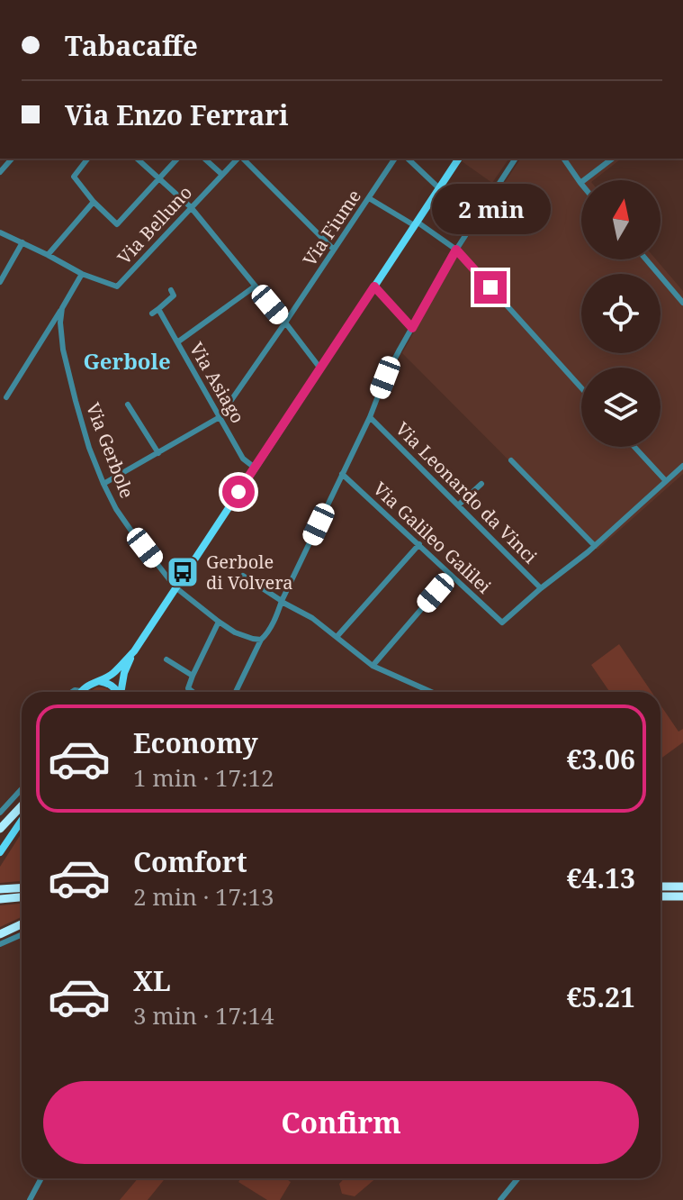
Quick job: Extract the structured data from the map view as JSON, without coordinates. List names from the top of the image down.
{
  "streets": {
    "street": [
      "Via Belluno",
      "Via Fiume",
      "Via Asiago",
      "Via Gerbole",
      "Via Leonardo da Vinci",
      "Via Galileo Galilei"
    ]
  },
  "crossings": [
    ["Via Fiume", "Via Asiago"],
    ["Via Fiume", "Via Gerbole"],
    ["Via Leonardo da Vinci", "Via Galileo Galilei"]
  ],
  "districts": ["Gerbole"],
  "places": {
    "bus stop": ["Gerbole di Volvera"]
  },
  "north": "top",
  "page": {
    "banner": ["Tabacaffe", "Via Enzo Ferrari"],
    "bubble": "2 min",
    "list": [
      {
        "name": "Economy",
        "note": "1 min · 17:12",
        "value": "€3.06"
      },
      {
        "name": "Comfort",
        "note": "2 min · 17:13",
        "value": "€4.13"
      },
      {
        "name": "XL",
        "note": "3 min · 17:14",
        "value": "€5.21"
      }
    ],
    "buttons": "Confirm"
  }
}
